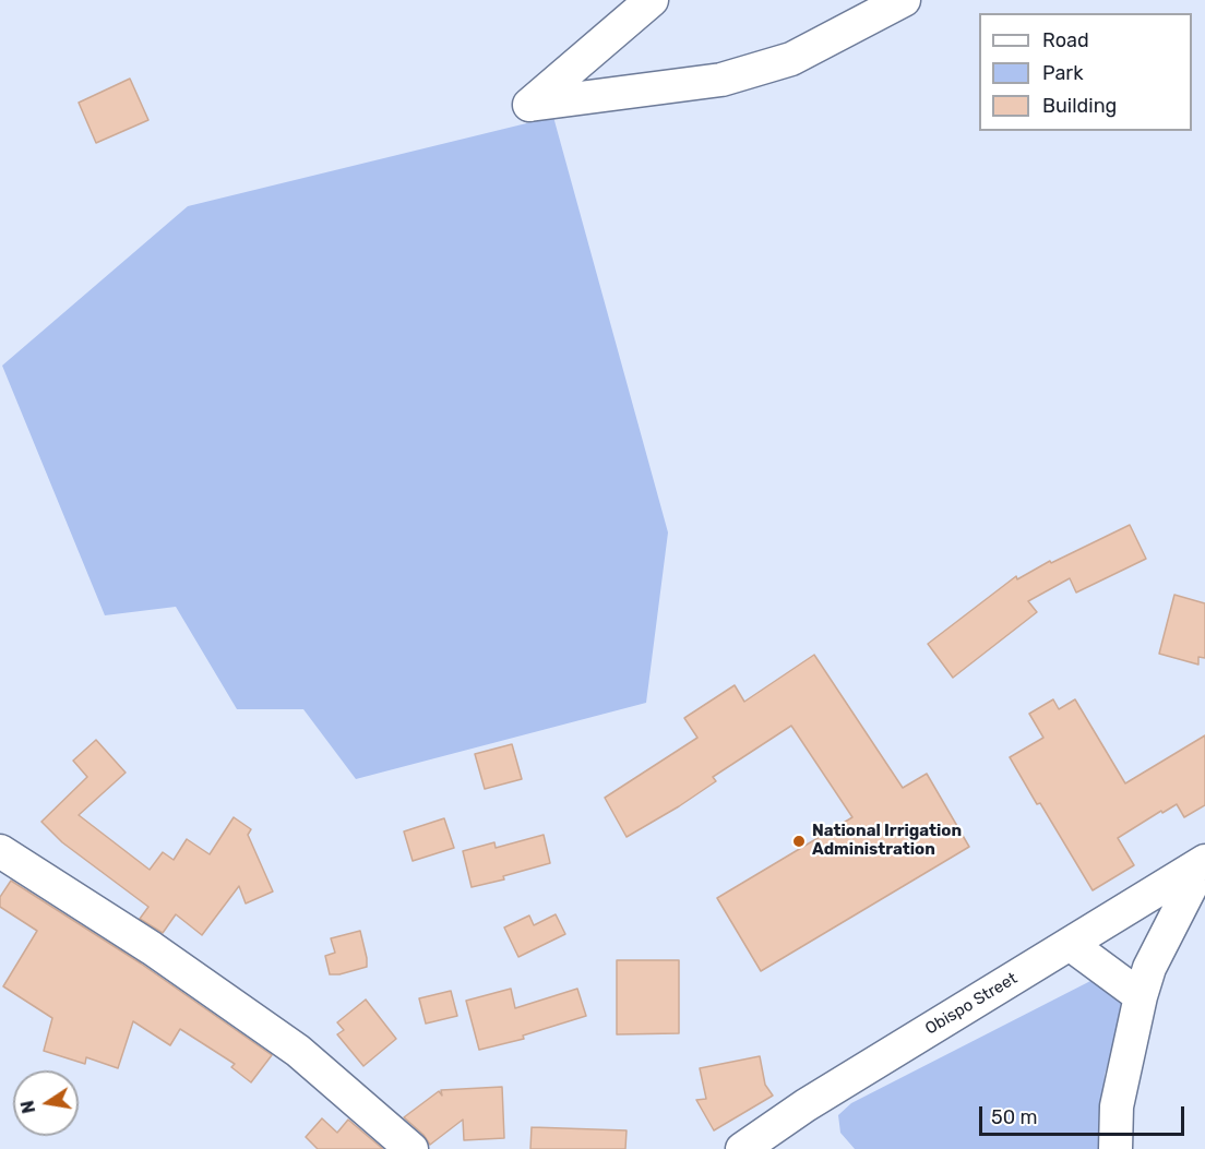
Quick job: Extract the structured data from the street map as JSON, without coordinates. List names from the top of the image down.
{
  "streets": {
    "street": ["Obispo Street"]
  },
  "places": ["National Irrigation Administration"],
  "legend": ["Road", "Park", "Building"],
  "scale_bar": "50 m",
  "north": "left"
}
